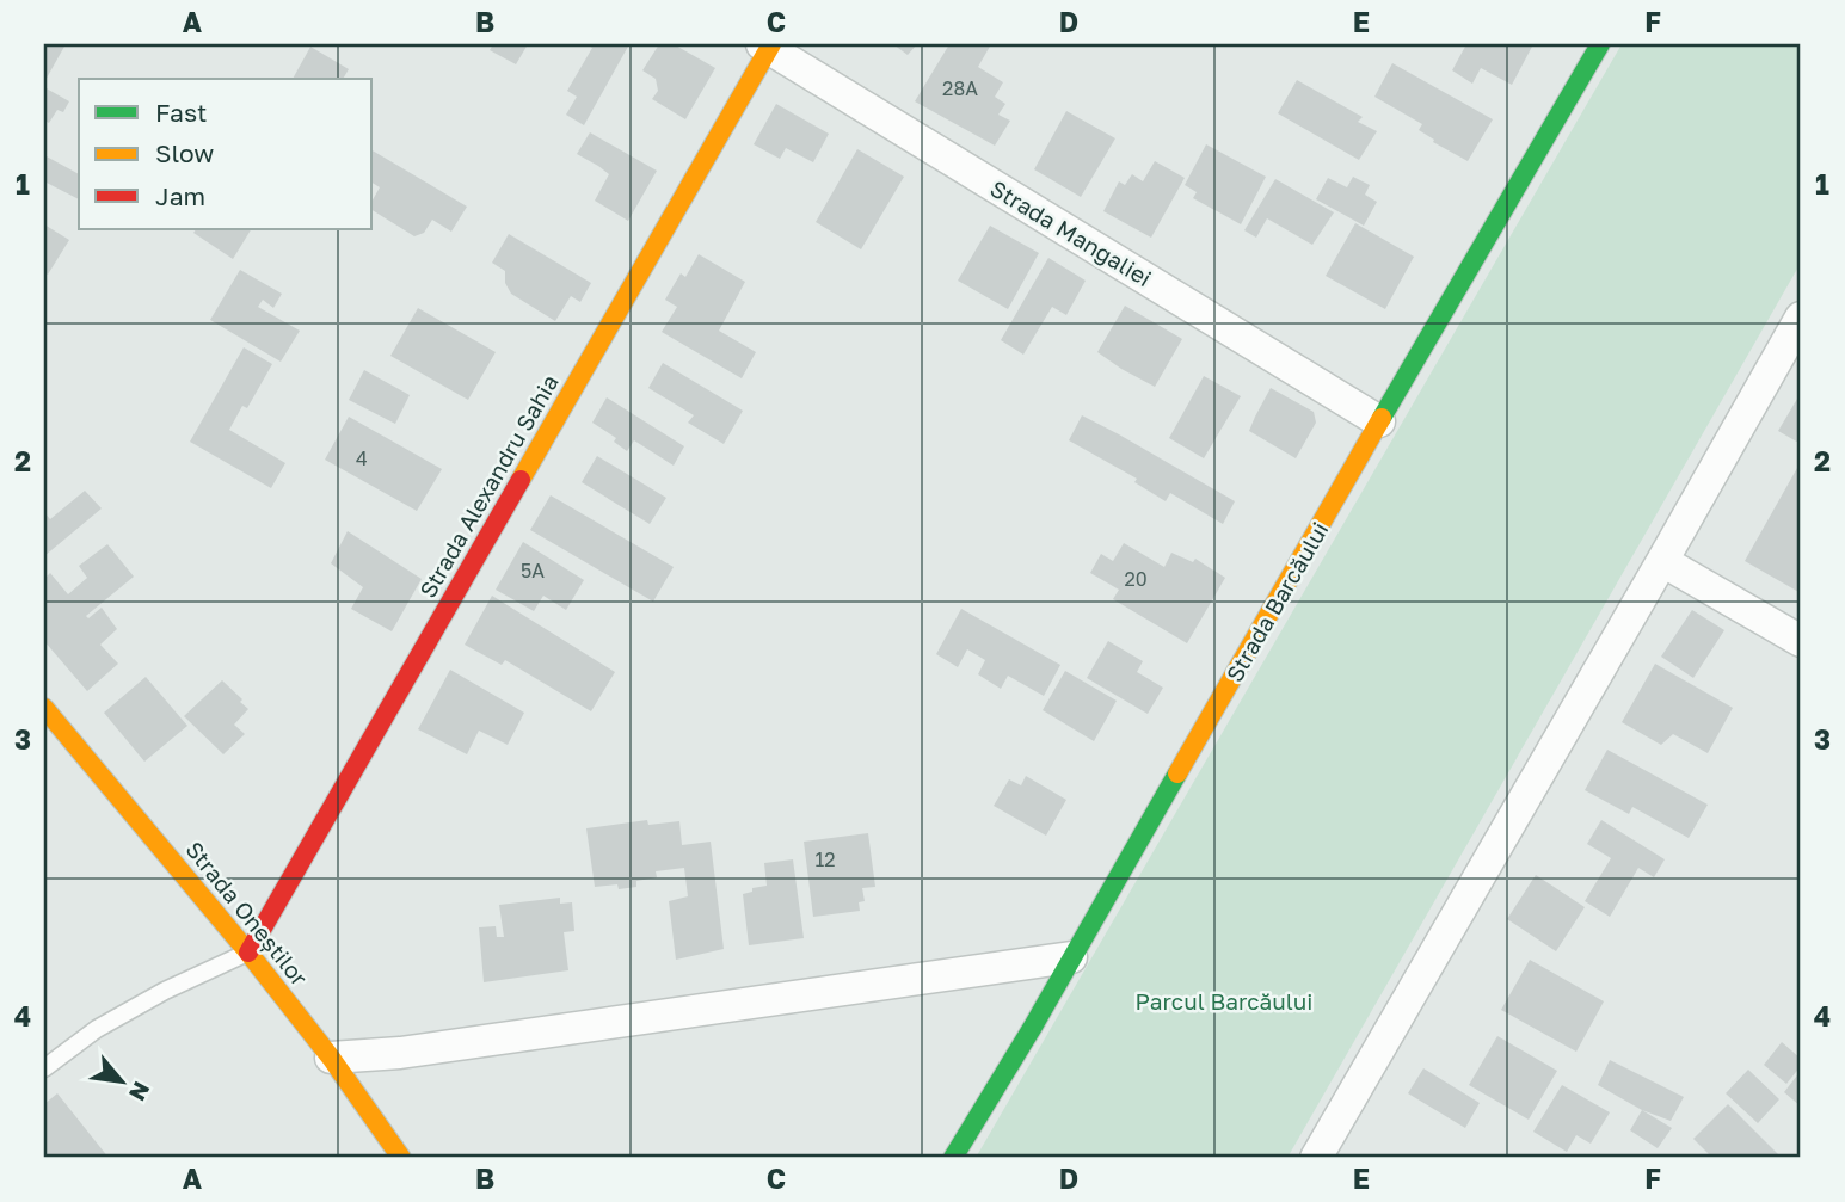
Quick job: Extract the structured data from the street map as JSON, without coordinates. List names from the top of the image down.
{
  "streets": {
    "street": [
      "Strada Mangaliei",
      "Strada Alexandru Sahia",
      "Strada Barcăului",
      "Strada Oneștilor"
    ]
  },
  "crossings": [
    ["Strada Mangaliei", "Strada Alexandru Sahia"],
    ["Strada Mangaliei", "Strada Barcăului"],
    ["Strada Alexandru Sahia", "Strada Oneștilor"]
  ],
  "parks": ["Parcul Barcăului"],
  "house_numbers": [
    "28A",
    "4",
    "5A",
    "20",
    "12"
  ],
  "legend": ["Fast", "Slow", "Jam"],
  "north": "bottom right",
  "grid": {
    "columns": [
      "A",
      "B",
      "C",
      "D",
      "E",
      "F"
    ],
    "rows": [
      "1",
      "2",
      "3",
      "4"
    ]
  }
}
